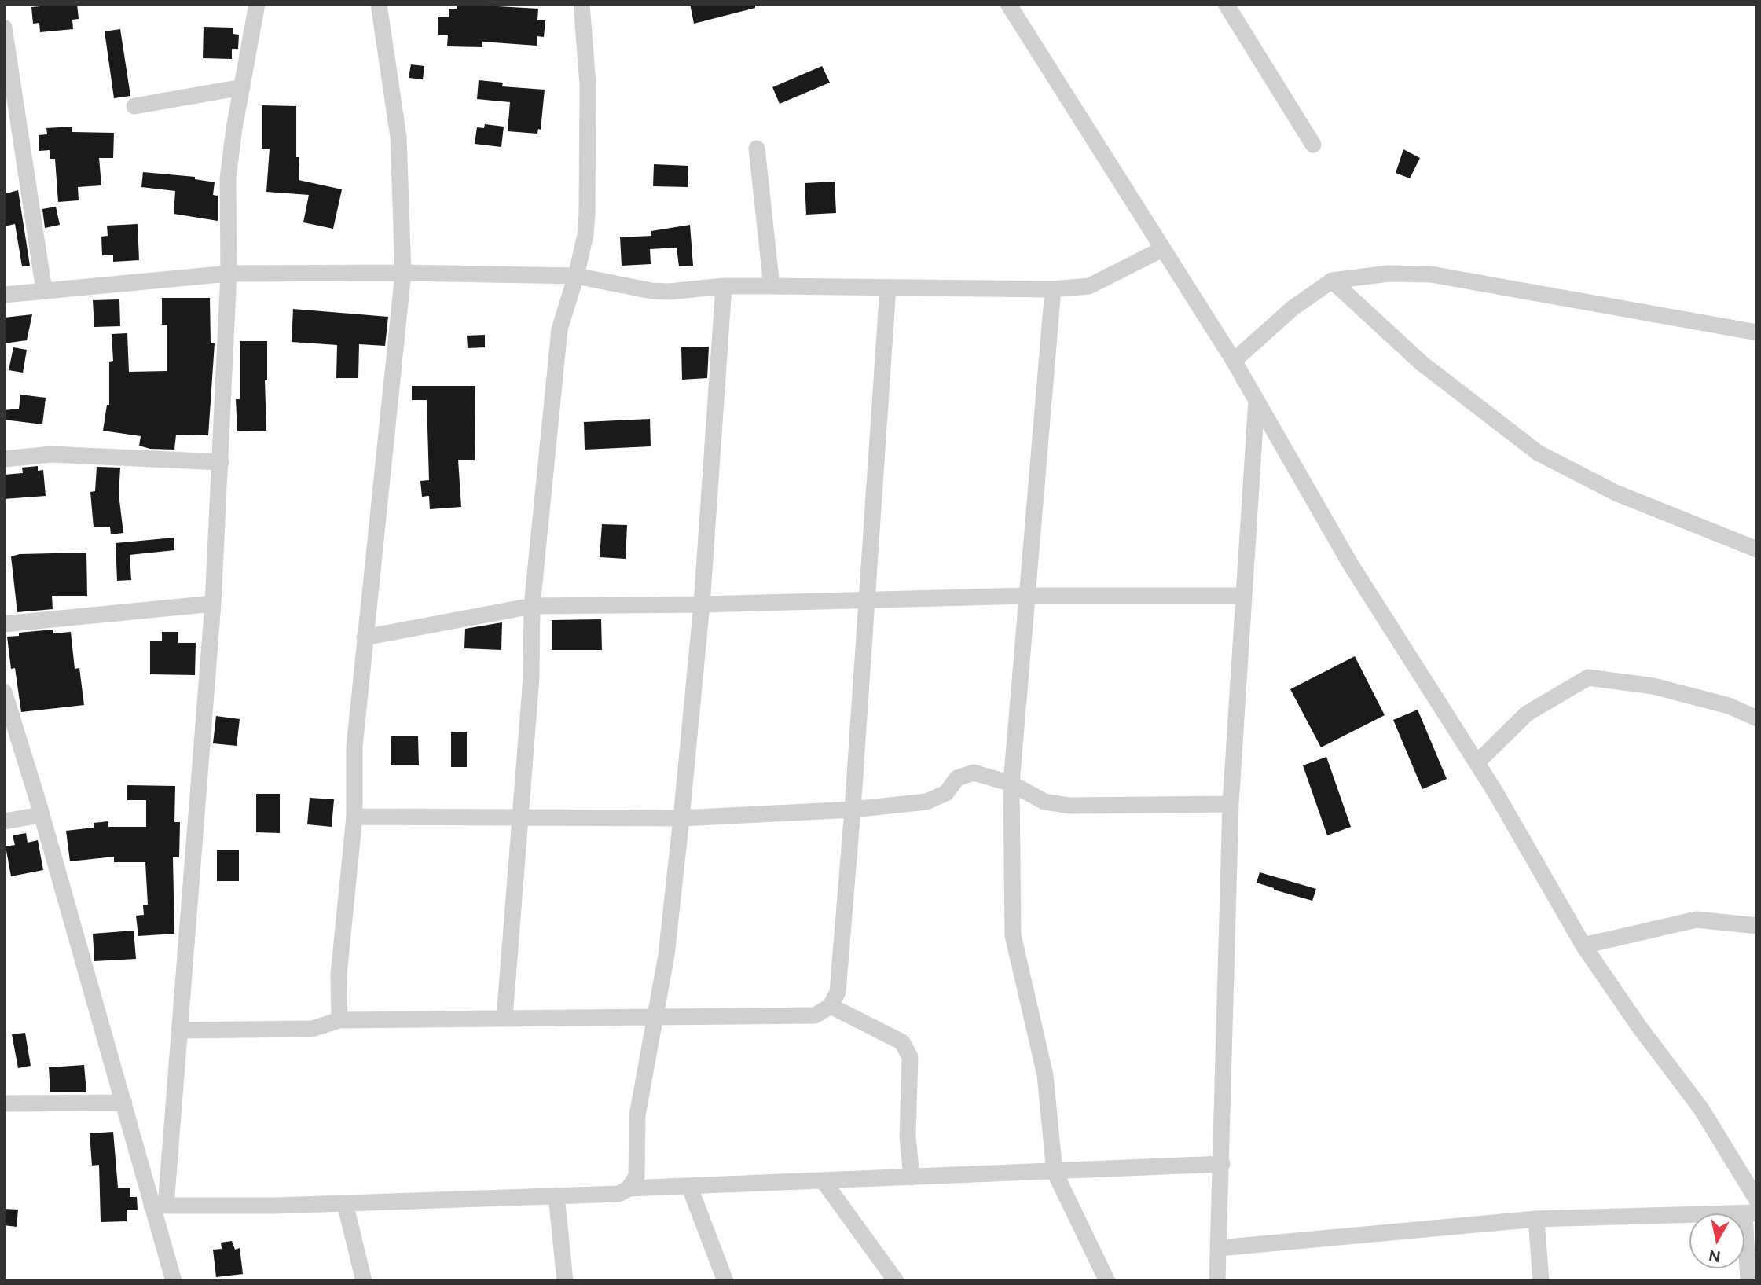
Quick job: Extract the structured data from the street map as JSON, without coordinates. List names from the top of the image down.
{
  "north": "bottom"
}
